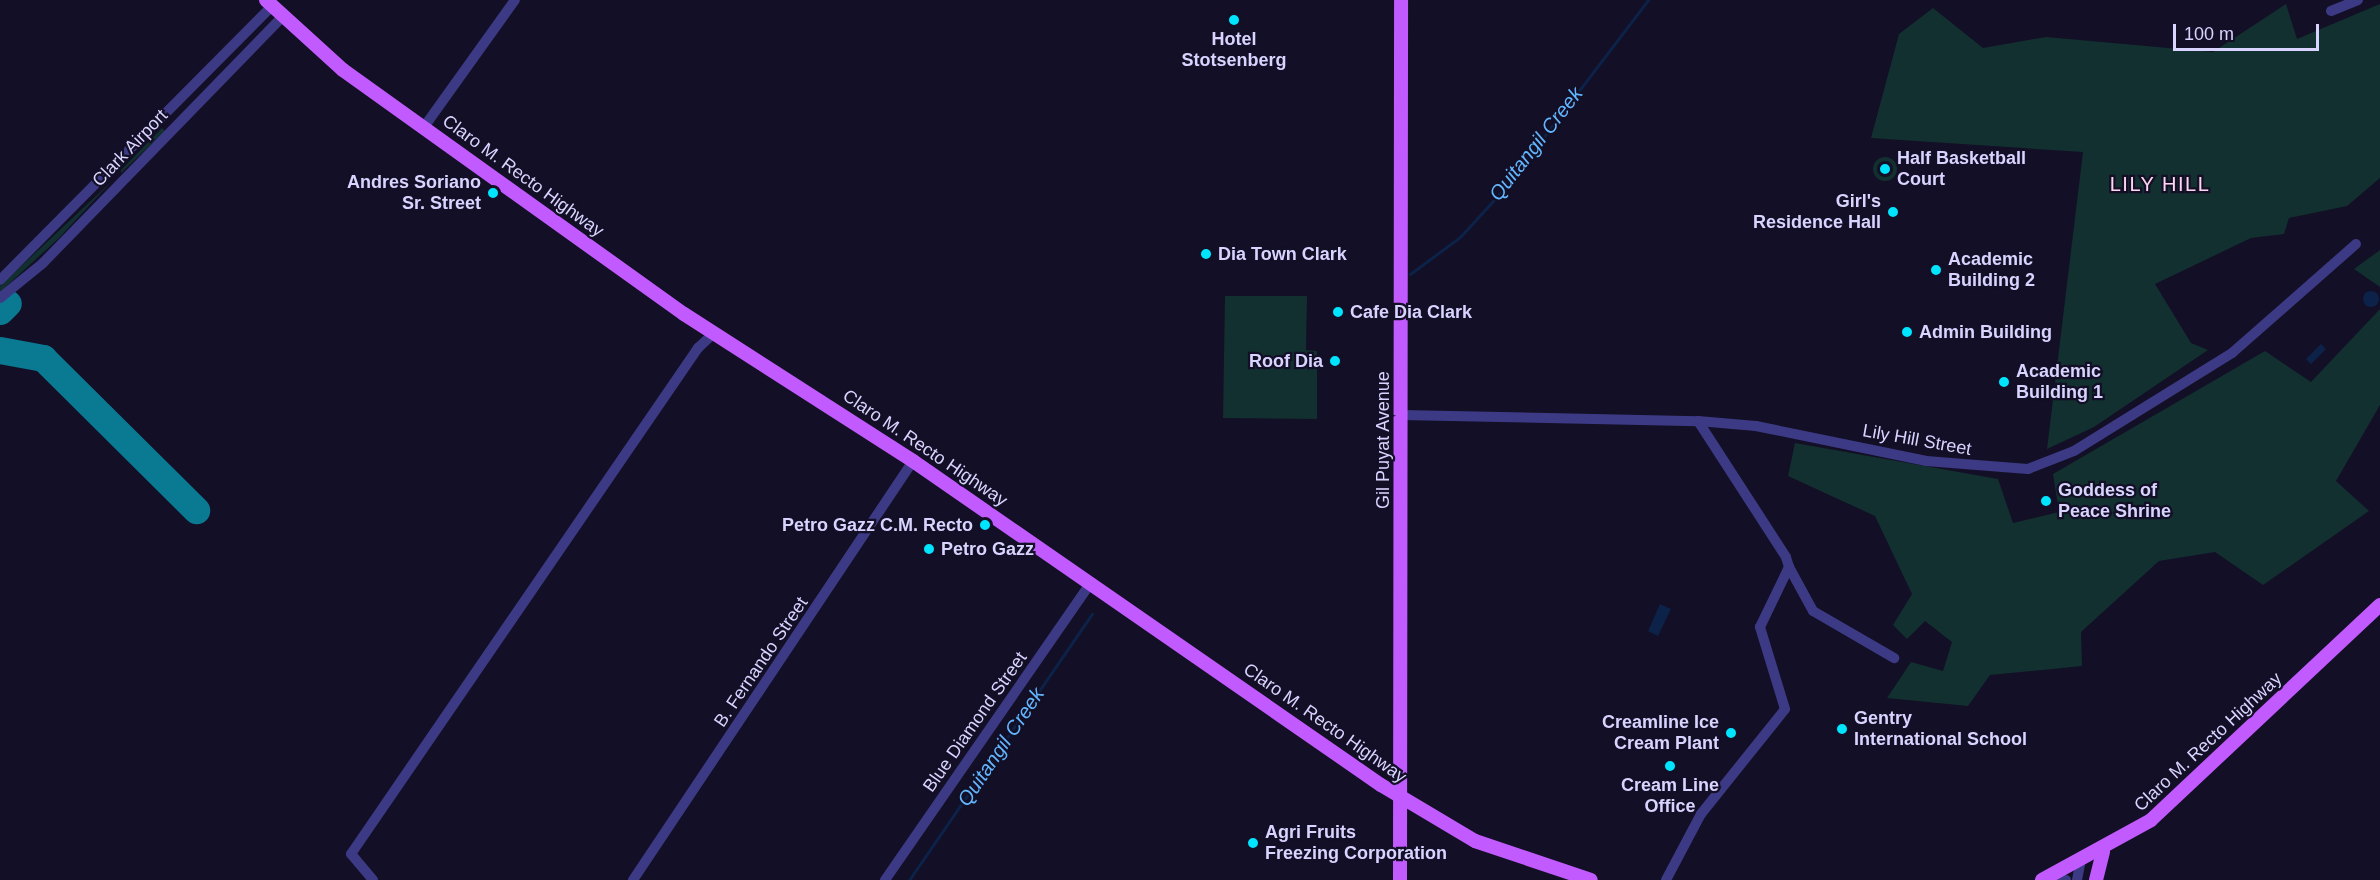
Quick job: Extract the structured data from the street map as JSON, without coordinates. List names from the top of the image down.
{
  "streets": {
    "main road": ["Claro M. Recto Highway", "Gil Puyat Avenue"],
    "street": [
      "Clark Airport",
      "Lily Hill Street",
      "B. Fernando Street",
      "Blue Diamond Street"
    ]
  },
  "crossings": [
    ["Clark Airport", "Claro M. Recto Highway"],
    ["Claro M. Recto Highway", "Gil Puyat Avenue"],
    ["Claro M. Recto Highway", "B. Fernando Street"],
    ["Claro M. Recto Highway", "Blue Diamond Street"],
    ["Gil Puyat Avenue", "Lily Hill Street"]
  ],
  "districts": ["LILY HILL"],
  "water": ["Quitangil Creek"],
  "places": [
    "Hotel Stotsenberg",
    "Half Basketball Court",
    "Andres Soriano Sr. Street",
    "Girl's Residence Hall",
    "Dia Town Clark",
    "Academic Building 2",
    "Cafe Dia Clark",
    "Admin Building",
    "Roof Dia",
    "Academic Building 1",
    "Goddess of Peace Shrine",
    "Petro Gazz C.M. Recto",
    "Petro Gazz",
    "Gentry International School",
    "Creamline Ice Cream Plant",
    "Cream Line Office",
    "Agri Fruits Freezing Corporation"
  ],
  "scale_bar": "100 m"
}
